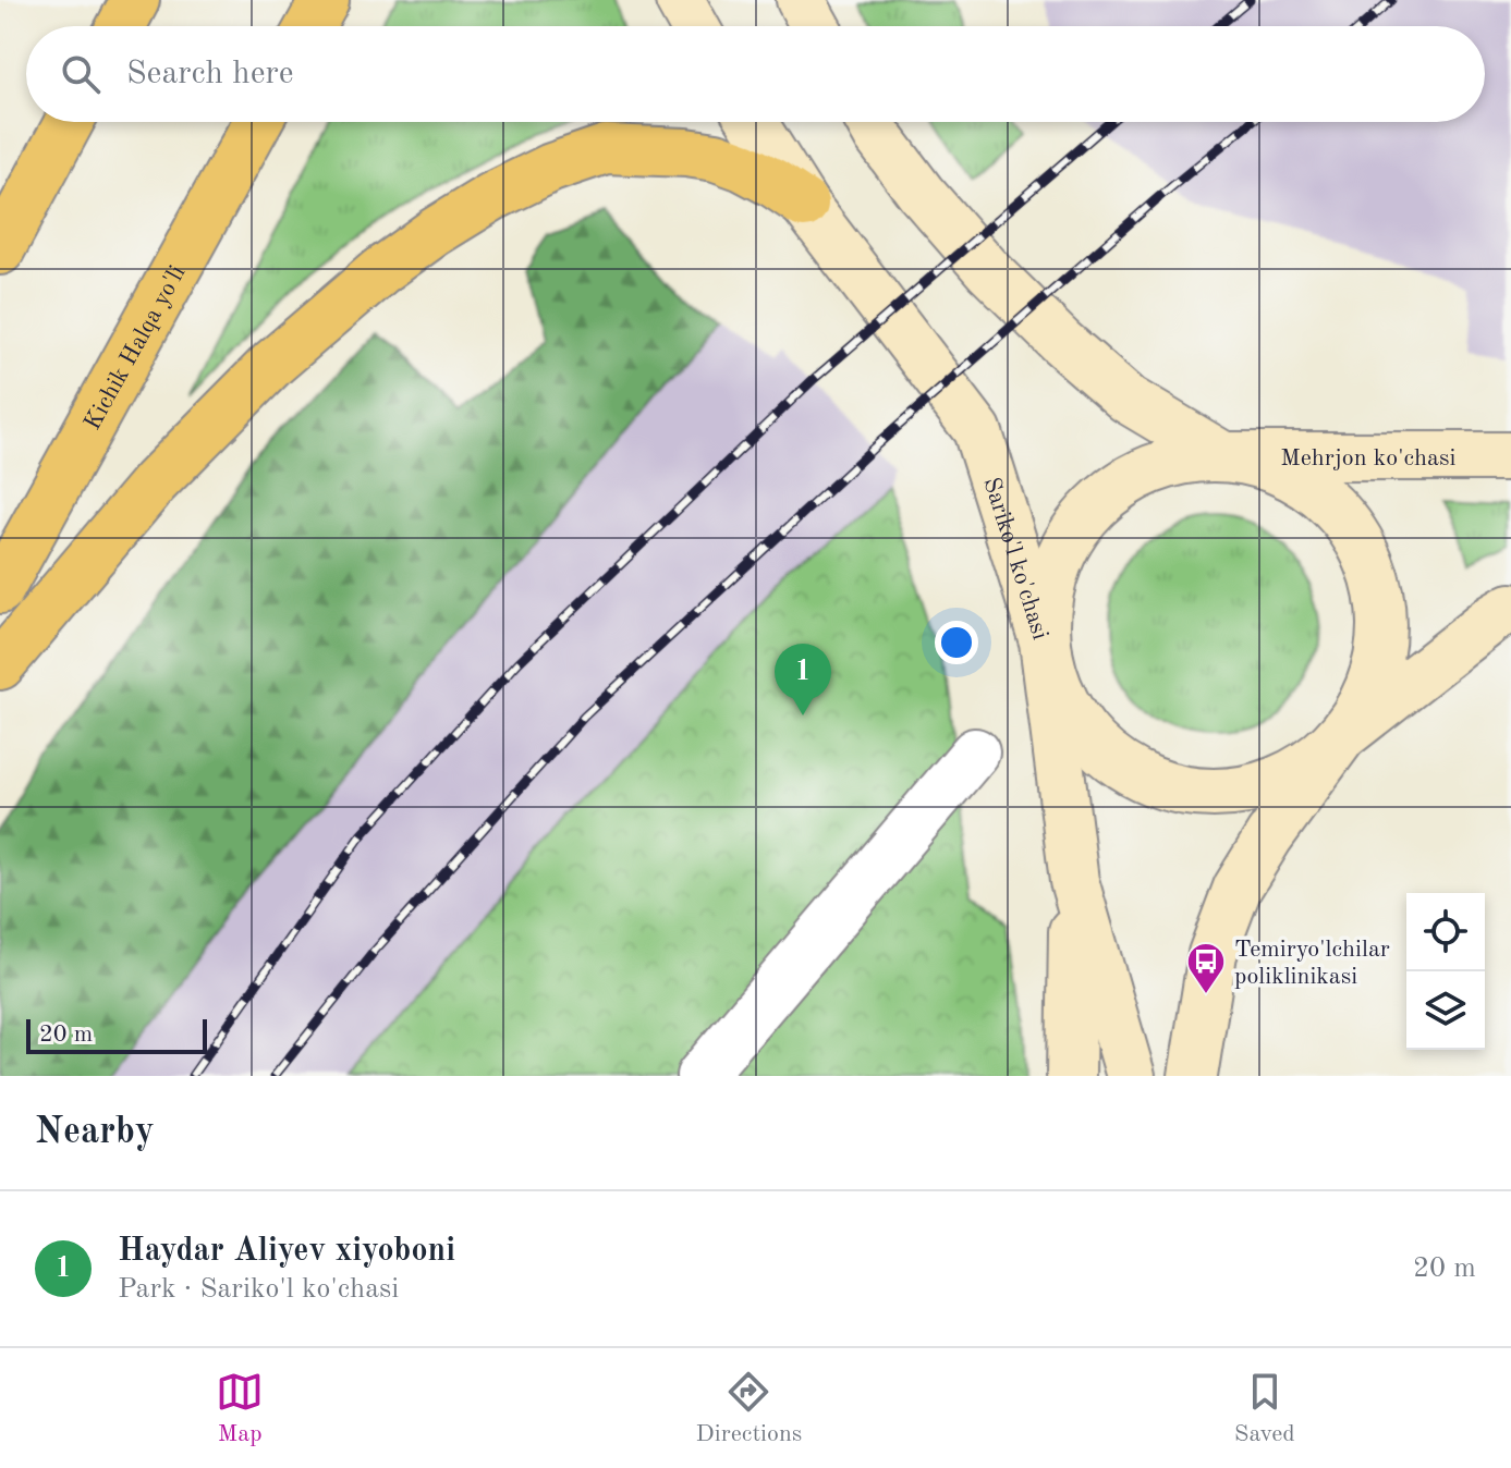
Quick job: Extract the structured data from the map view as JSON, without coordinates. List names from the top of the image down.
{
  "streets": {
    "highway": ["Kichik Halqa yo'li"],
    "main road": ["Mehrjon ko'chasi", "Sariko'l ko'chasi"]
  },
  "places": {
    "bus stop": ["Temiryo'lchilar poliklinikasi"]
  },
  "scale_bar": "20 m",
  "page": {
    "search": "Search here",
    "pins": "1",
    "scale": "20 m",
    "heading": "Nearby",
    "list": [
      {
        "mark": "1",
        "name": "Haydar Aliyev xiyoboni",
        "note": "Park · Sariko'l ko'chasi",
        "value": "20 m"
      }
    ],
    "nav": ["Map", "Directions", "Saved"]
  }
}
